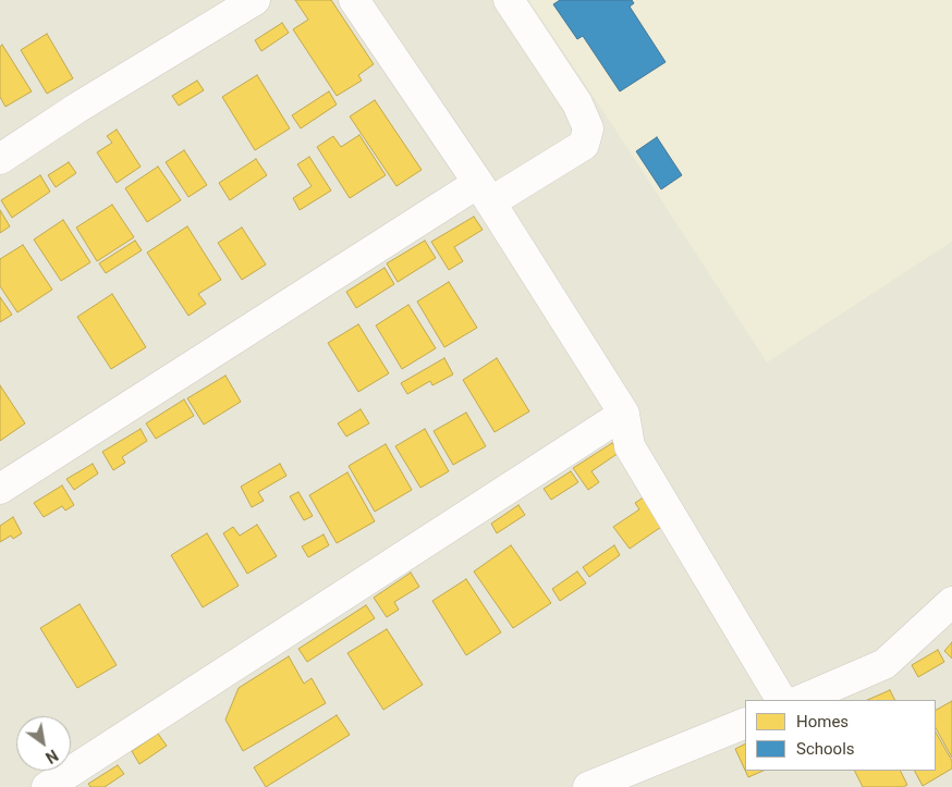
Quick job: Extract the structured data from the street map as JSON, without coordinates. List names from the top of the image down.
{
  "legend": ["Homes", "Schools"],
  "north": "bottom right"
}
